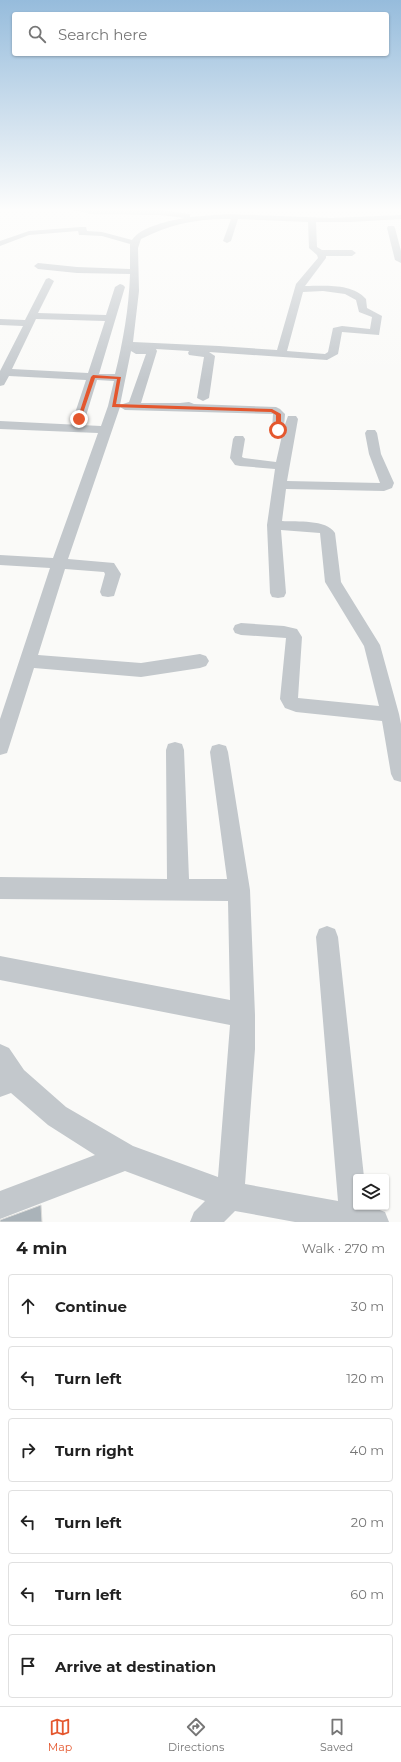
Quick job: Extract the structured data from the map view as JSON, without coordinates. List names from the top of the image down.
{
  "page": {
    "search": "Search here",
    "heading": ["4 min", "Walk · 270 m"],
    "list": [
      ["Continue", "30 m"],
      ["Turn left", "120 m"],
      ["Turn right", "40 m"],
      ["Turn left", "20 m"],
      ["Turn left", "60 m"],
      "Arrive at destination"
    ],
    "nav": ["Map", "Directions", "Saved"]
  }
}
